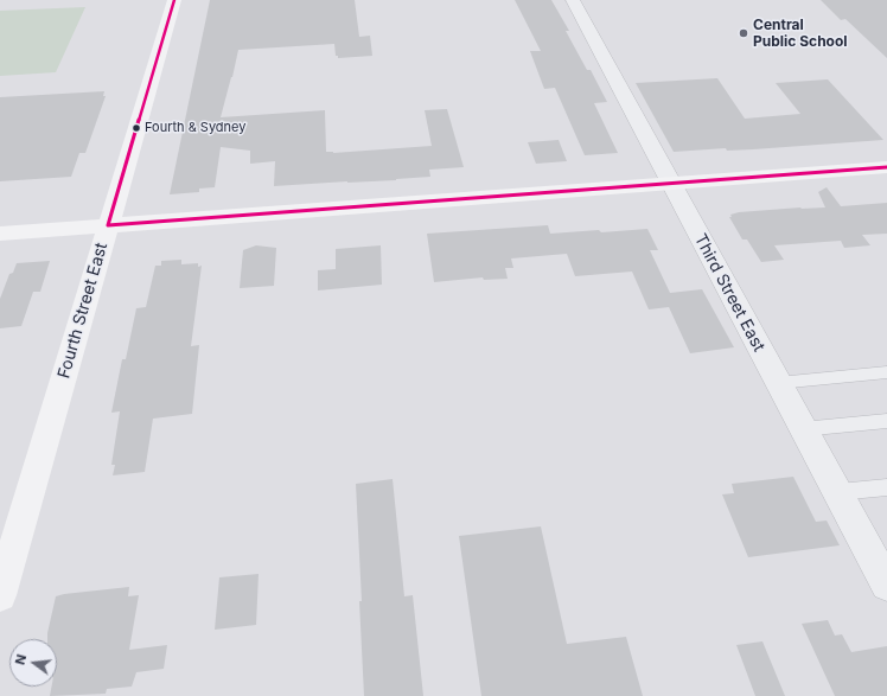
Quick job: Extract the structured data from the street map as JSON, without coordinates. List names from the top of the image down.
{
  "streets": {
    "street": ["Third Street East", "Fourth Street East"]
  },
  "places": ["Central Public School", "Fourth & Sydney"],
  "north": "left"
}
